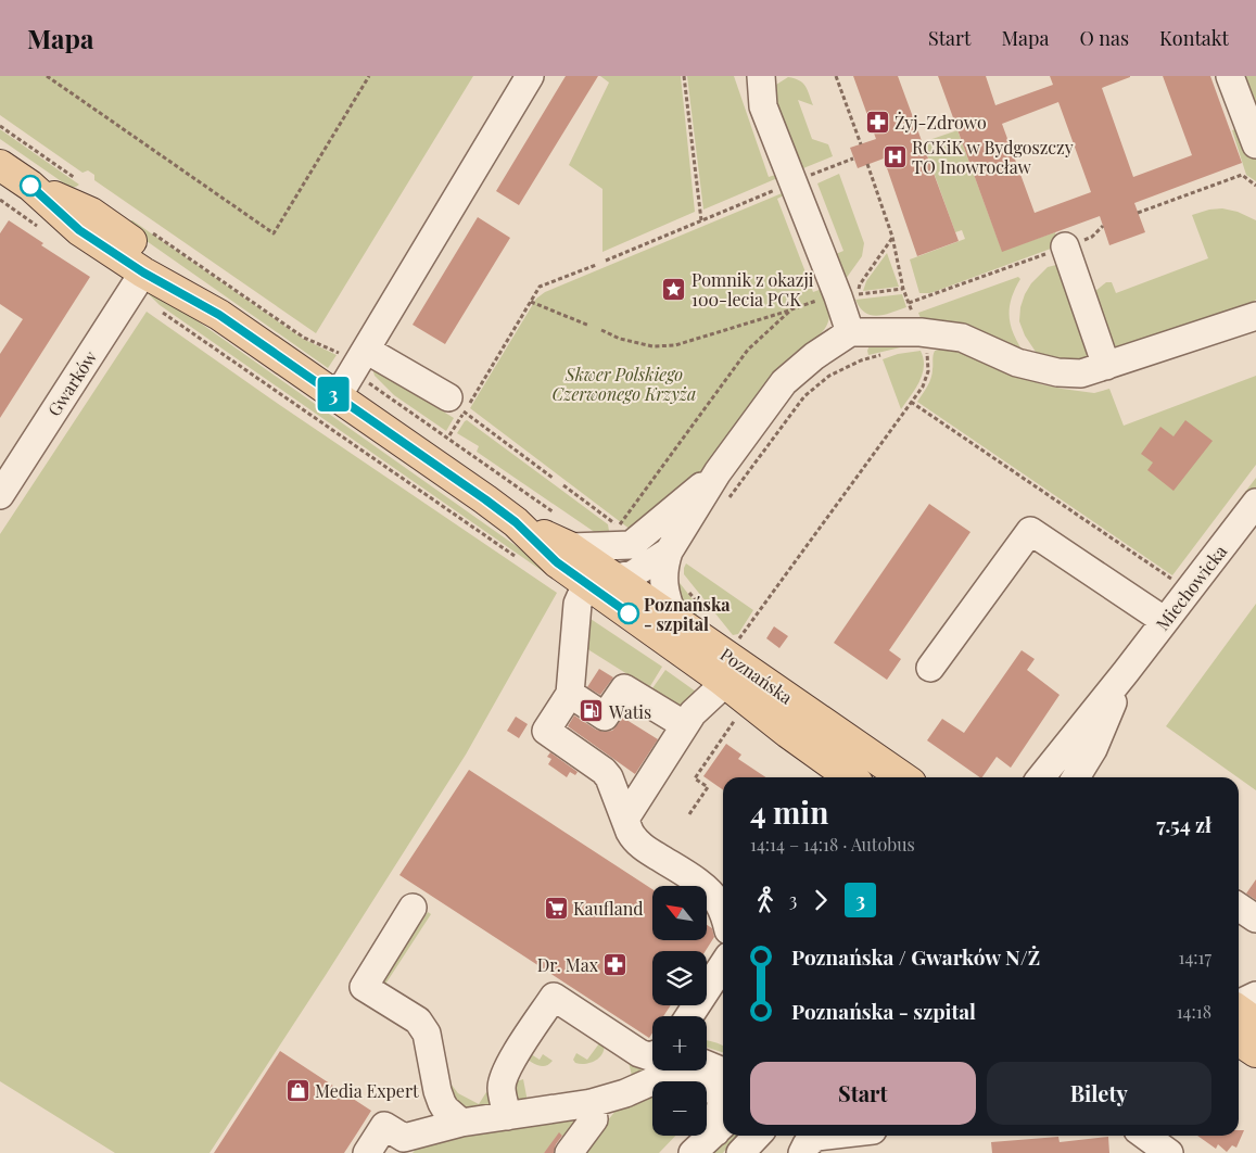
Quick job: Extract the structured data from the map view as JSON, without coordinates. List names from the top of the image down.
{
  "streets": {
    "main road": ["Poznańska"],
    "street": ["Gwarków", "Miechowicka"]
  },
  "crossings": [
    ["Gwarków", "Poznańska"]
  ],
  "parks": ["Skwer Polskiego Czerwonego Krzyża"],
  "places": {
    "pharmacy": ["Żyj-Zdrowo", "Dr. Max"],
    "hospital": ["RCKiK w Bydgoszczy TO Inowrocław"],
    "place": ["Pomnik z okazji 100-lecia PCK"],
    "other": ["Poznańska - szpital"],
    "fuel station": ["Watis"],
    "supermarket": ["Kaufland"],
    "shop": ["Media Expert"]
  },
  "lines": ["bus line 3"],
  "north": "top left",
  "page": {
    "header": "Mapa",
    "nav": [
      "Start",
      "Mapa",
      "O nas",
      "Kontakt"
    ],
    "on_map": "3",
    "heading": ["4 min", "14:14 – 14:18 · Autobus", "7.54 zł"],
    "legs": ["3", "3"],
    "map_buttons": ["+", "−"],
    "list": [
      {
        "name": "Poznańska / Gwarków N/Ż",
        "value": "14:17"
      },
      {
        "name": "Poznańska - szpital",
        "value": "14:18"
      }
    ],
    "buttons": ["Start", "Bilety"]
  }
}
